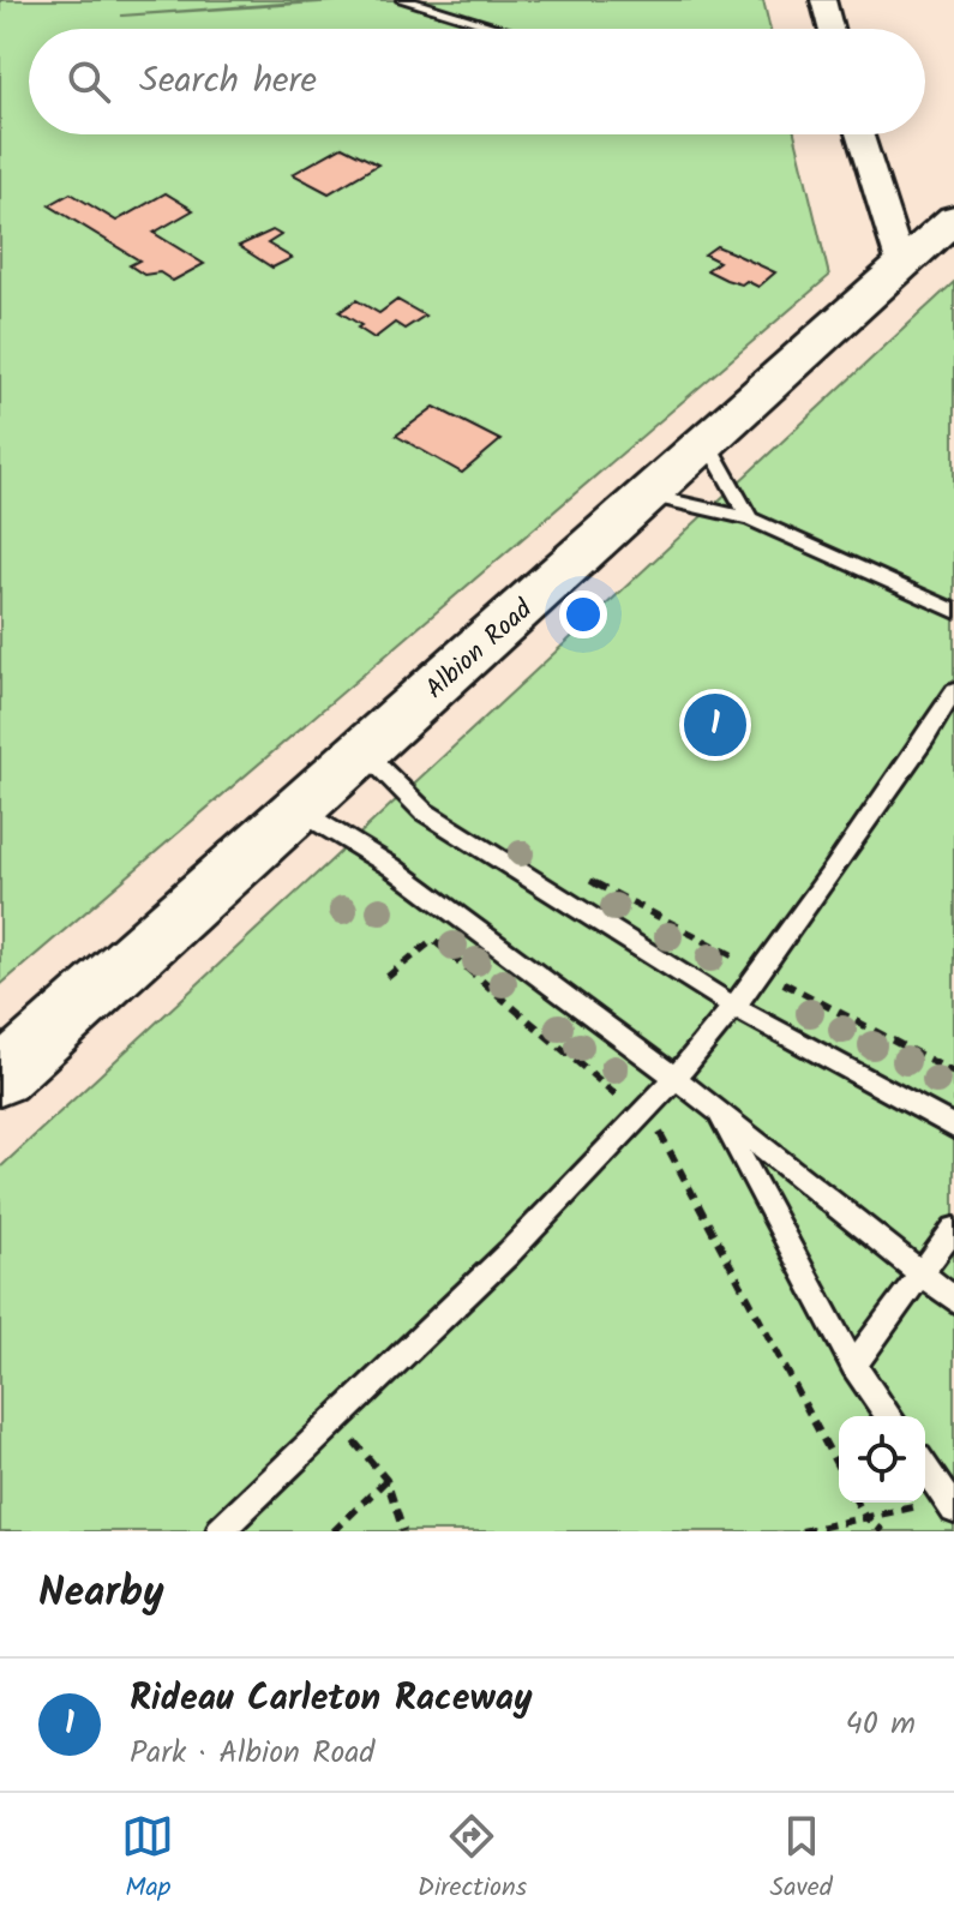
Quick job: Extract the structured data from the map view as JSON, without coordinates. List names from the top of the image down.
{
  "streets": {
    "main road": ["Albion Road"]
  },
  "page": {
    "search": "Search here",
    "pins": "1",
    "heading": "Nearby",
    "list": [
      {
        "mark": "1",
        "name": "Rideau Carleton Raceway",
        "note": "Park · Albion Road",
        "value": "40 m"
      }
    ],
    "nav": ["Map", "Directions", "Saved"]
  }
}
